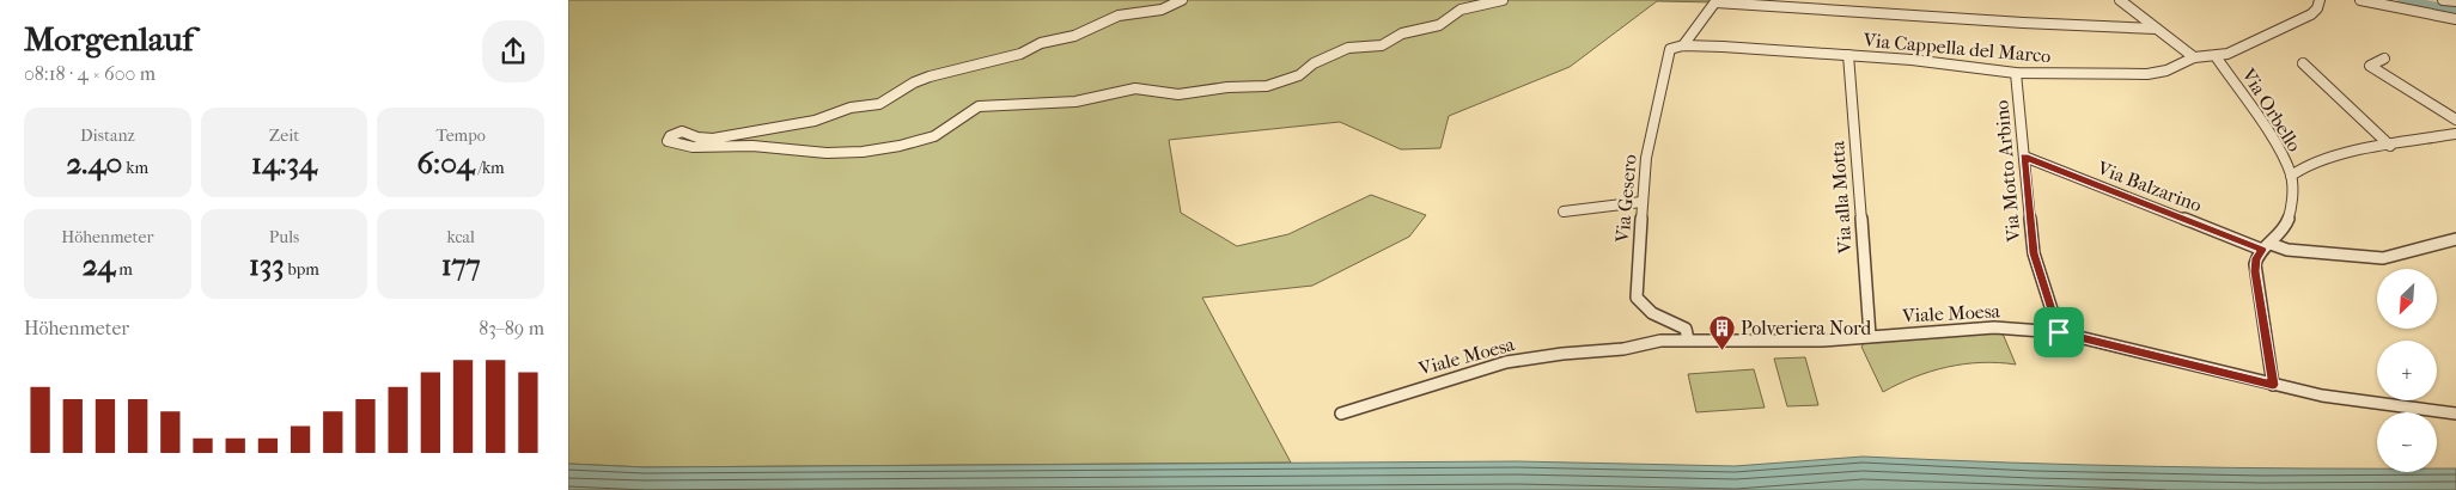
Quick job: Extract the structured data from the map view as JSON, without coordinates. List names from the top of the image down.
{
  "streets": {
    "street": [
      "Via Cappella del Marco",
      "Via Orbello",
      "Via Motto Arbino",
      "Via Balzarino",
      "Via alla Motta",
      "Via Gesero",
      "Viale Moesa"
    ]
  },
  "crossings": [
    ["Via Cappella del Marco", "Via Orbello"],
    ["Via Cappella del Marco", "Via Motto Arbino"],
    ["Via Cappella del Marco", "Via alla Motta"],
    ["Via Cappella del Marco", "Via Gesero"],
    ["Via Orbello", "Via Balzarino"],
    ["Via Orbello", "Viale Moesa"],
    ["Via Motto Arbino", "Via Balzarino"],
    ["Via Motto Arbino", "Viale Moesa"],
    ["Via alla Motta", "Viale Moesa"],
    ["Via Gesero", "Viale Moesa"]
  ],
  "places": {
    "building": ["Polveriera Nord"]
  },
  "north": "bottom left",
  "page": {
    "heading": ["Morgenlauf", "08:18 · 4 × 600 m"],
    "stats": [
      ["Distanz", "2.40 km"],
      ["Zeit", "14:34"],
      ["Tempo", "6:04 /km"],
      ["Höhenmeter", "24 m"],
      ["Puls", "133 bpm"],
      ["kcal", "177"]
    ],
    "map_buttons": ["+", "−"],
    "chart": ["Höhenmeter", "83–89 m"]
  }
}
